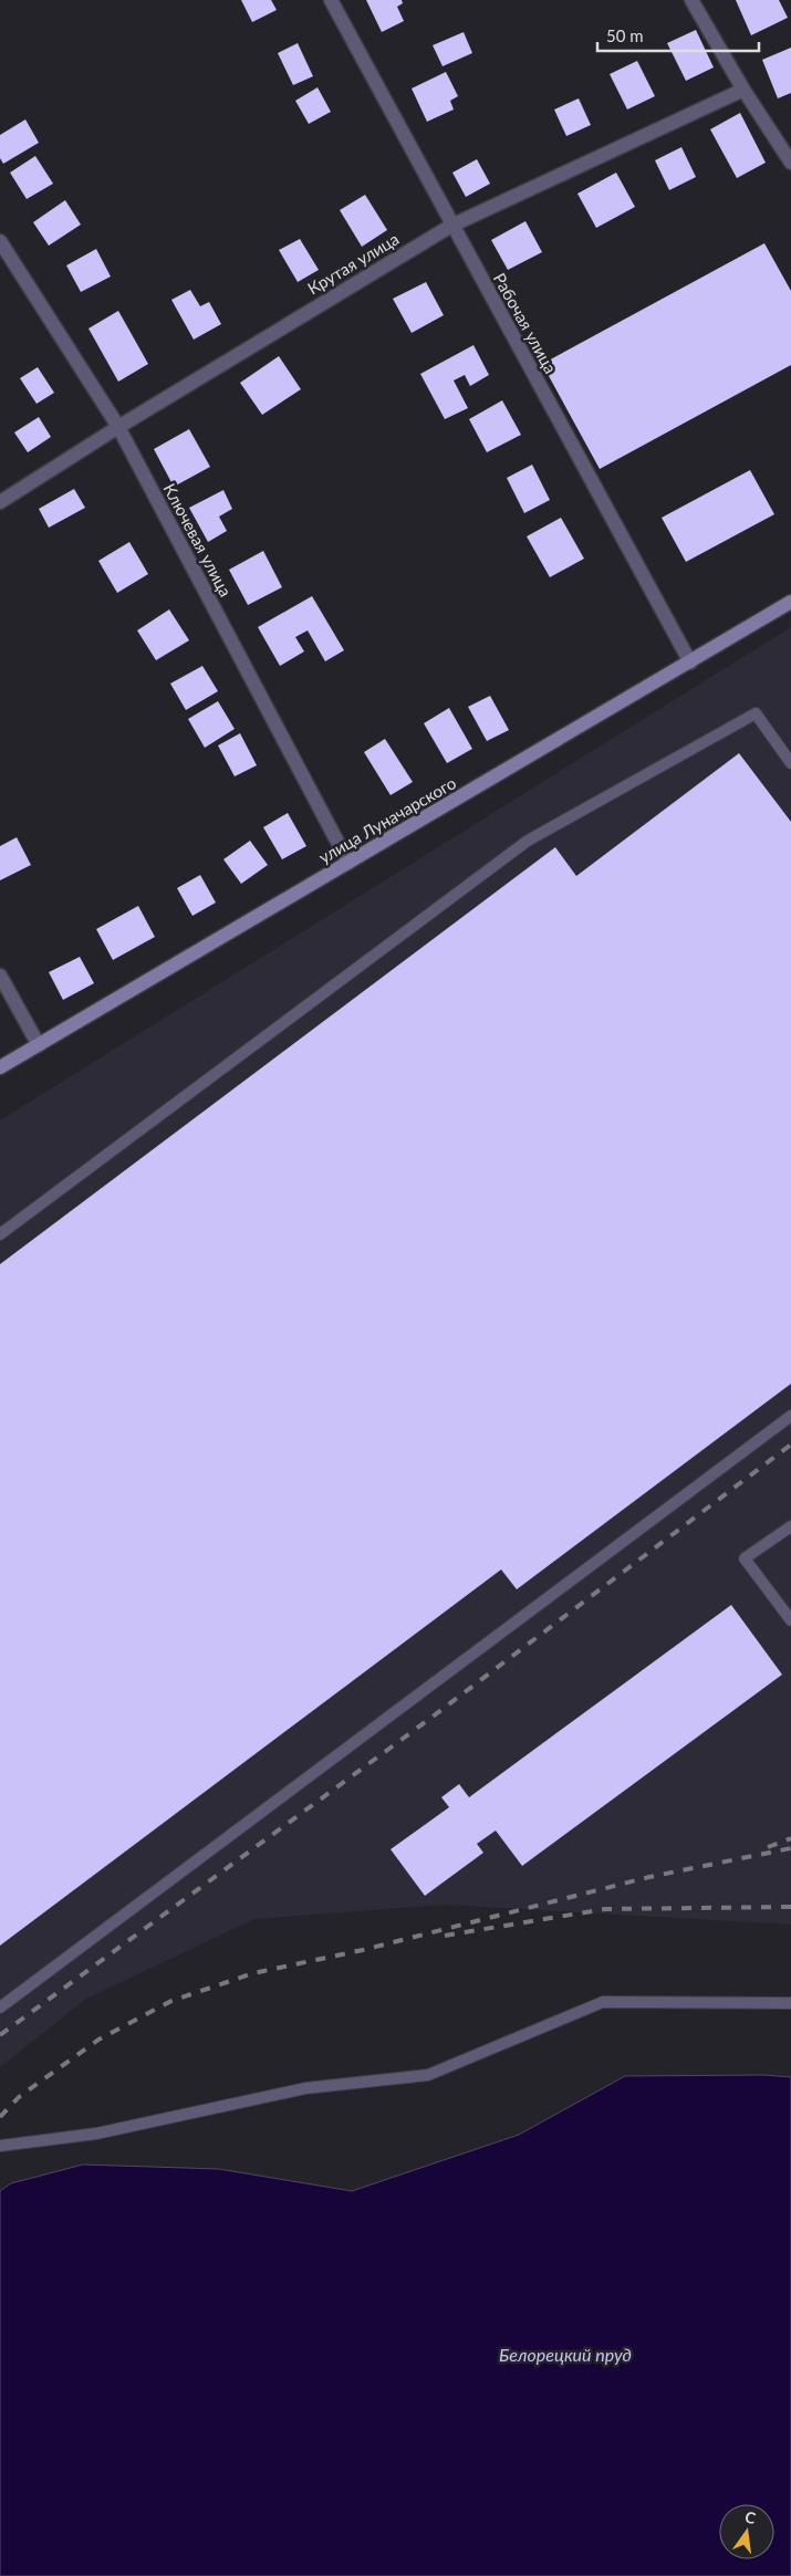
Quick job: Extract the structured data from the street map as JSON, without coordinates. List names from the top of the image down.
{
  "streets": {
    "street": [
      "Крутая улица",
      "Рабочая улица",
      "Ключевая улица",
      "улица Луначарского"
    ]
  },
  "crossings": [
    ["Крутая улица", "Рабочая улица"],
    ["Крутая улица", "Ключевая улица"],
    ["Рабочая улица", "улица Луначарского"],
    ["Ключевая улица", "улица Луначарского"]
  ],
  "water": ["Белорецкий пруд"],
  "scale_bar": "50 m",
  "north": "top"
}
